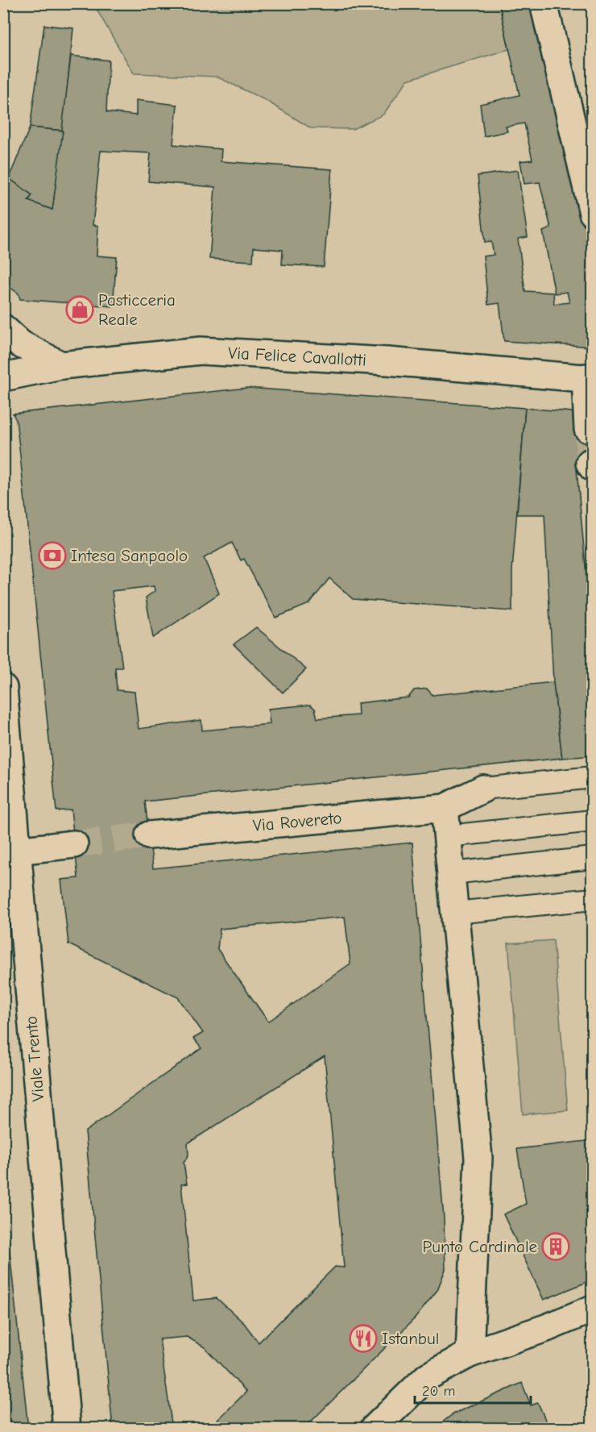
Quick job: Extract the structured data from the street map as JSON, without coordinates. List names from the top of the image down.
{
  "streets": {
    "street": ["Via Felice Cavallotti", "Via Rovereto", "Viale Trento"]
  },
  "places": {
    "shop": ["Pasticceria Reale"],
    "bank": ["Intesa Sanpaolo"],
    "building": ["Punto Cardinale"],
    "restaurant": ["Istanbul"]
  },
  "scale_bar": "20 m"
}
